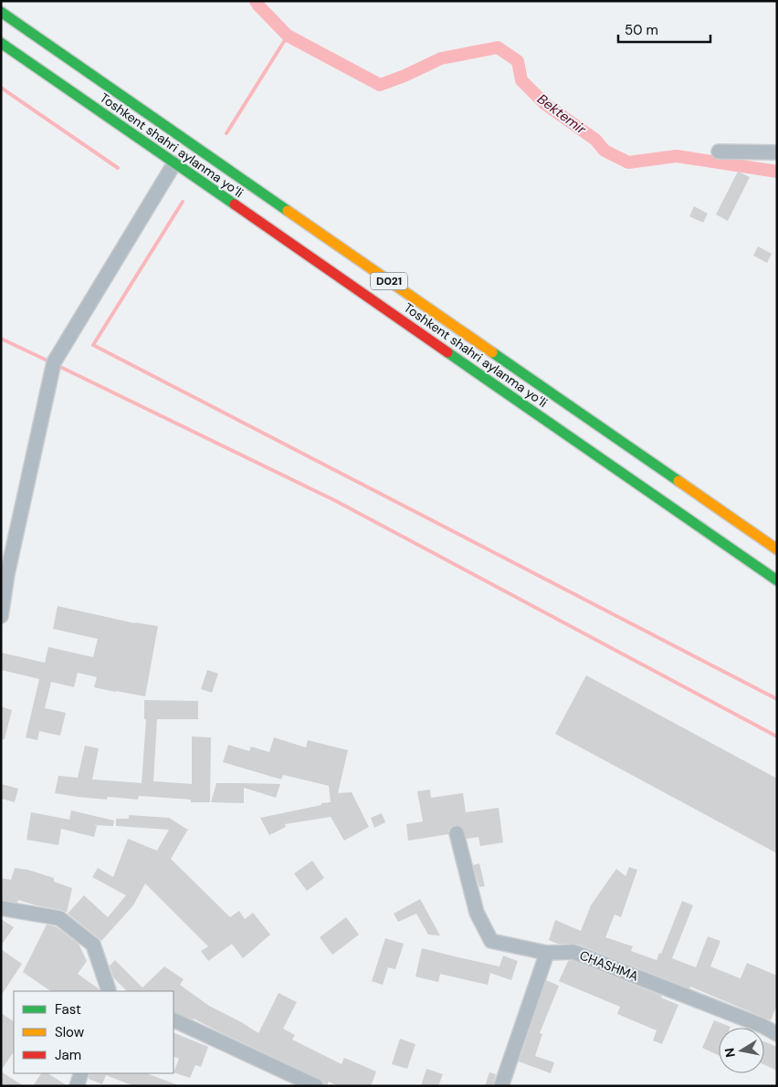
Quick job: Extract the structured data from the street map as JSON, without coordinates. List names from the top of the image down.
{
  "streets": {
    "highway": ["Toshkent shahri aylanma yoʻli", "D021"],
    "street": ["CHASHMA"]
  },
  "water": ["Bektemir"],
  "legend": ["Fast", "Slow", "Jam"],
  "scale_bar": "50 m",
  "north": "left"
}
